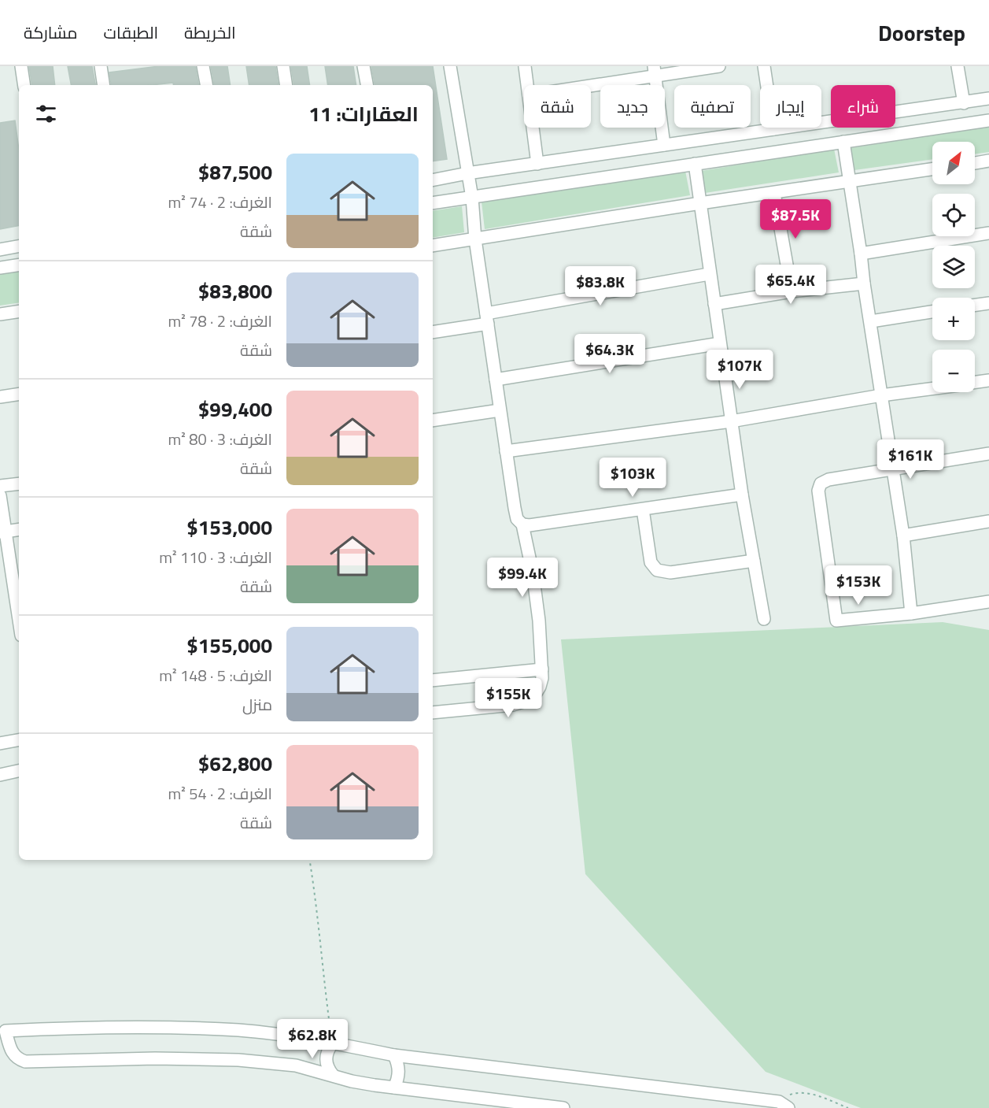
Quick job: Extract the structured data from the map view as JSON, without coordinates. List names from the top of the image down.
{
  "north": "top right",
  "page": {
    "header": "Doorstep",
    "nav": ["الخريطة", "الطبقات", "مشاركة"],
    "chip": [
      "شراء",
      "إيجار",
      "تصفية",
      "جديد",
      "شقة"
    ],
    "heading": "العقارات: 11",
    "map_buttons": ["+", "−"],
    "list": [
      {
        "name": "$87,500",
        "note": "الغرف: 2 · 74 m² · شقة"
      },
      {
        "name": "$83,800",
        "note": "الغرف: 2 · 78 m² · شقة"
      },
      {
        "name": "$99,400",
        "note": "الغرف: 3 · 80 m² · شقة"
      },
      {
        "name": "$153,000",
        "note": "الغرف: 3 · 110 m² · شقة"
      },
      {
        "name": "$155,000",
        "note": "الغرف: 5 · 148 m² · منزل"
      },
      {
        "name": "$62,800",
        "note": "الغرف: 2 · 54 m² · شقة"
      }
    ],
    "price": [
      "$87.5K",
      "$65.4K",
      "$83.8K",
      "$64.3K",
      "$107K",
      "$161K",
      "$103K",
      "$99.4K",
      "$153K",
      "$155K",
      "$62.8K"
    ]
  }
}
